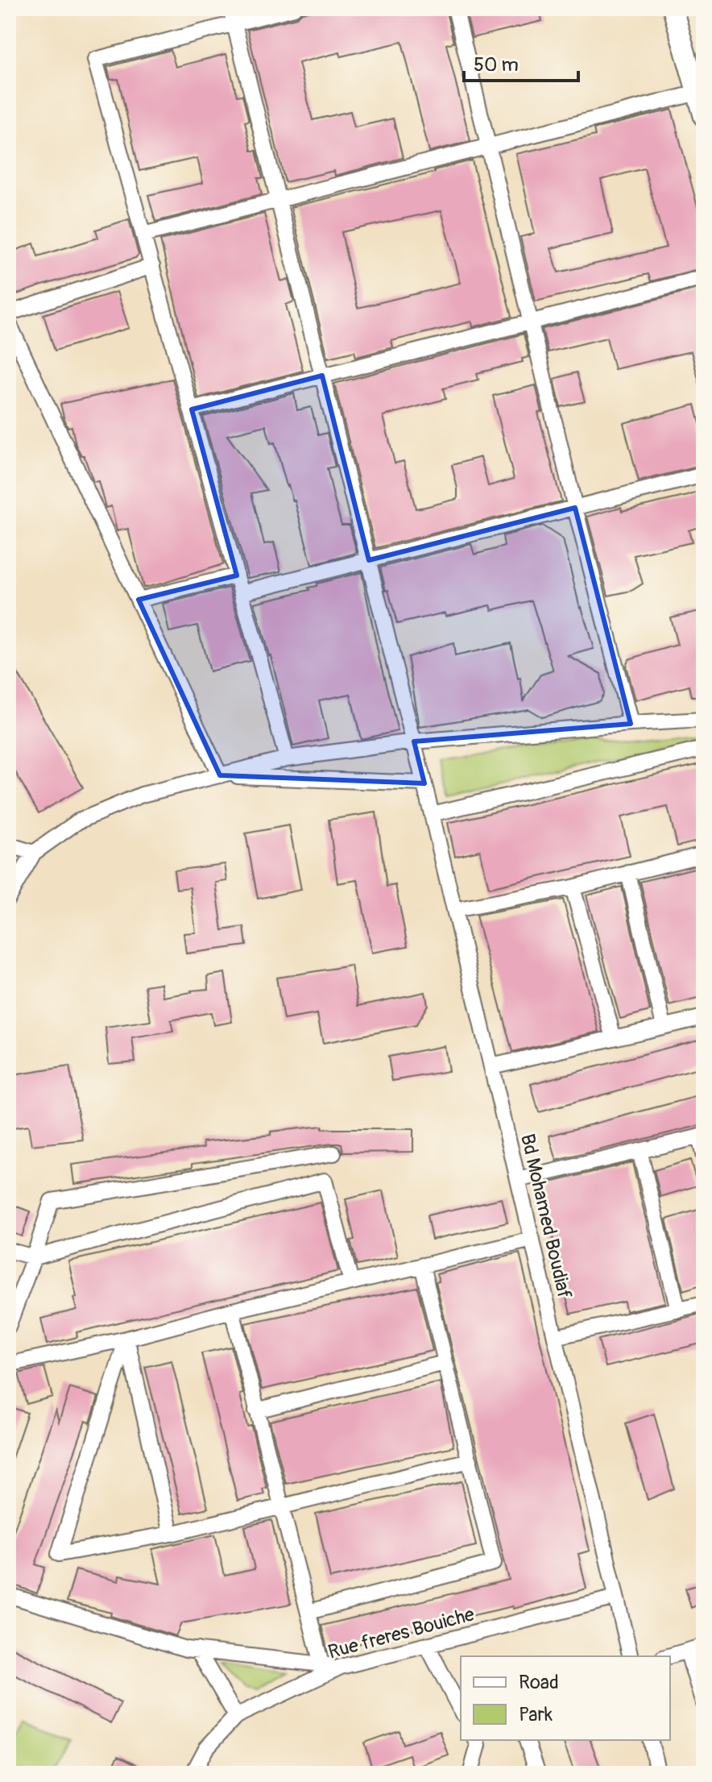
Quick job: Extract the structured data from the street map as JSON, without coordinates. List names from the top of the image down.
{
  "streets": {
    "street": ["Bd Mohamed Boudiaf", "Rue freres Bouiche"]
  },
  "crossings": [
    ["Bd Mohamed Boudiaf", "Rue freres Bouiche"]
  ],
  "legend": ["Road", "Park"],
  "scale_bar": "50 m"
}
